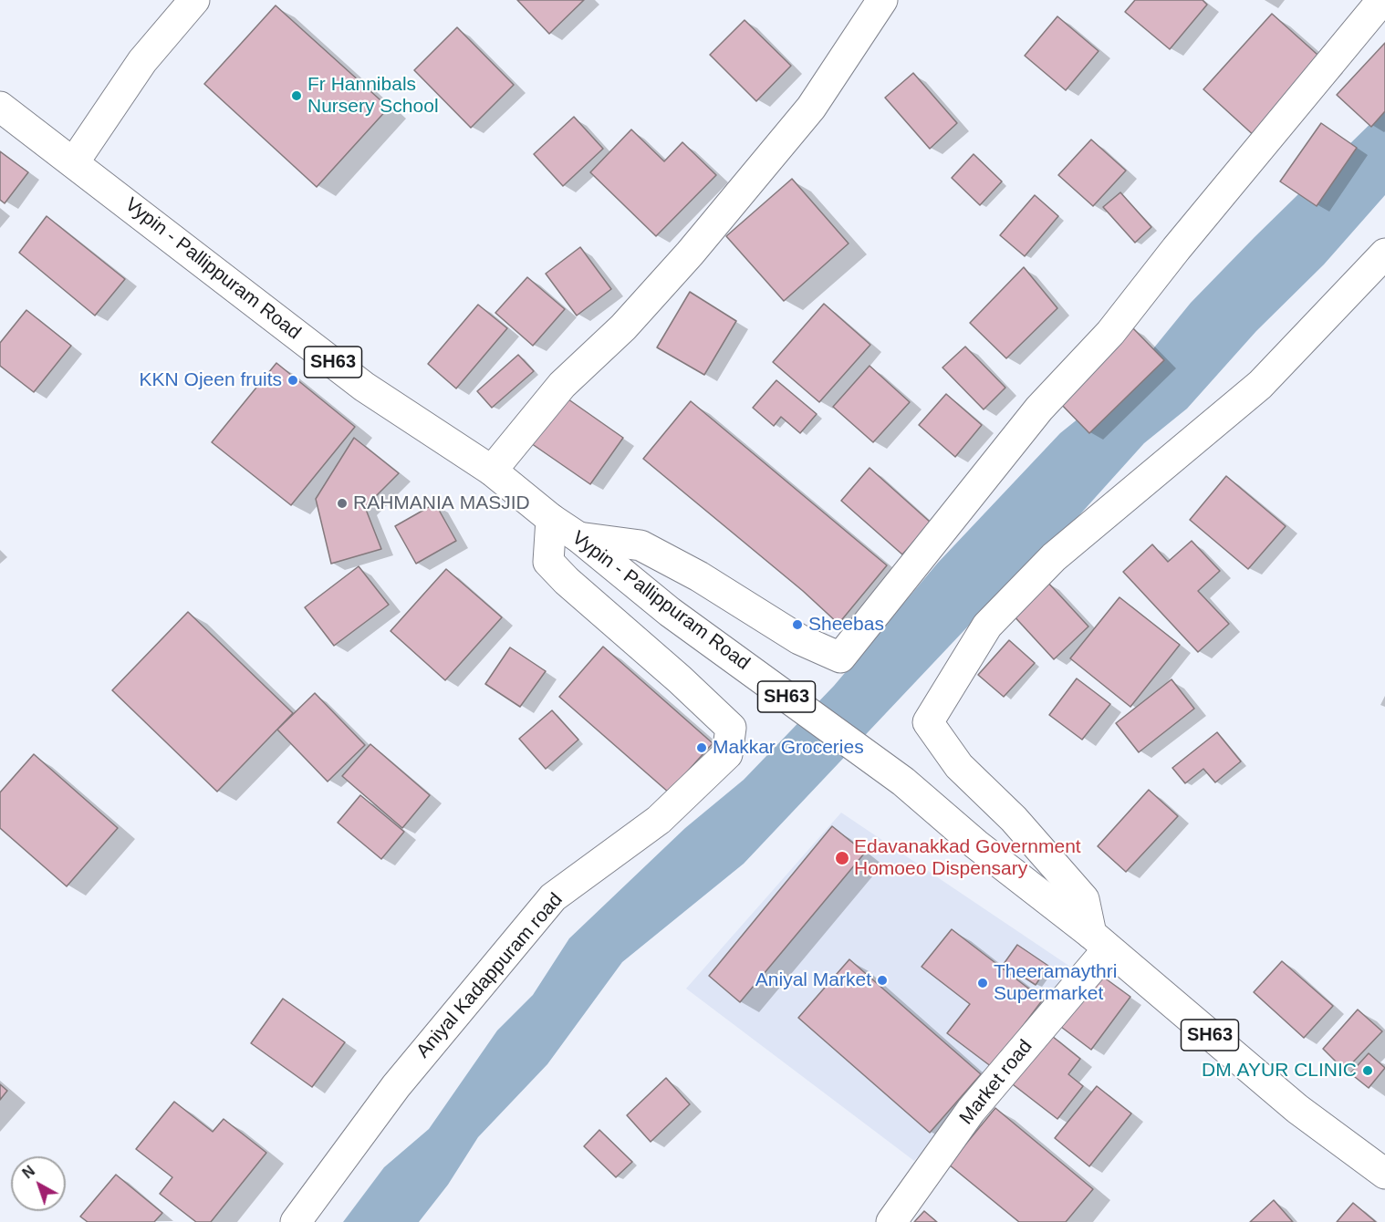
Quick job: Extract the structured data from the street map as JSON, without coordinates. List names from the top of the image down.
{
  "streets": {
    "street": [
      "Vypin - Pallippuram Road",
      "SH63",
      "Aniyal Kadappuram road",
      "Market road"
    ]
  },
  "crossings": [
    ["Vypin - Pallippuram Road", "Aniyal Kadappuram road"],
    ["Vypin - Pallippuram Road", "Market road"]
  ],
  "places": [
    "Fr Hannibals Nursery School",
    "KKN Ojeen fruits",
    "RAHMANIA MASJID",
    "Sheebas",
    "Makkar Groceries",
    "Edavanakkad Government Homoeo Dispensary",
    "Aniyal Market",
    "Theeramaythri Supermarket",
    "DM AYUR CLINIC"
  ],
  "north": "top left"
}
